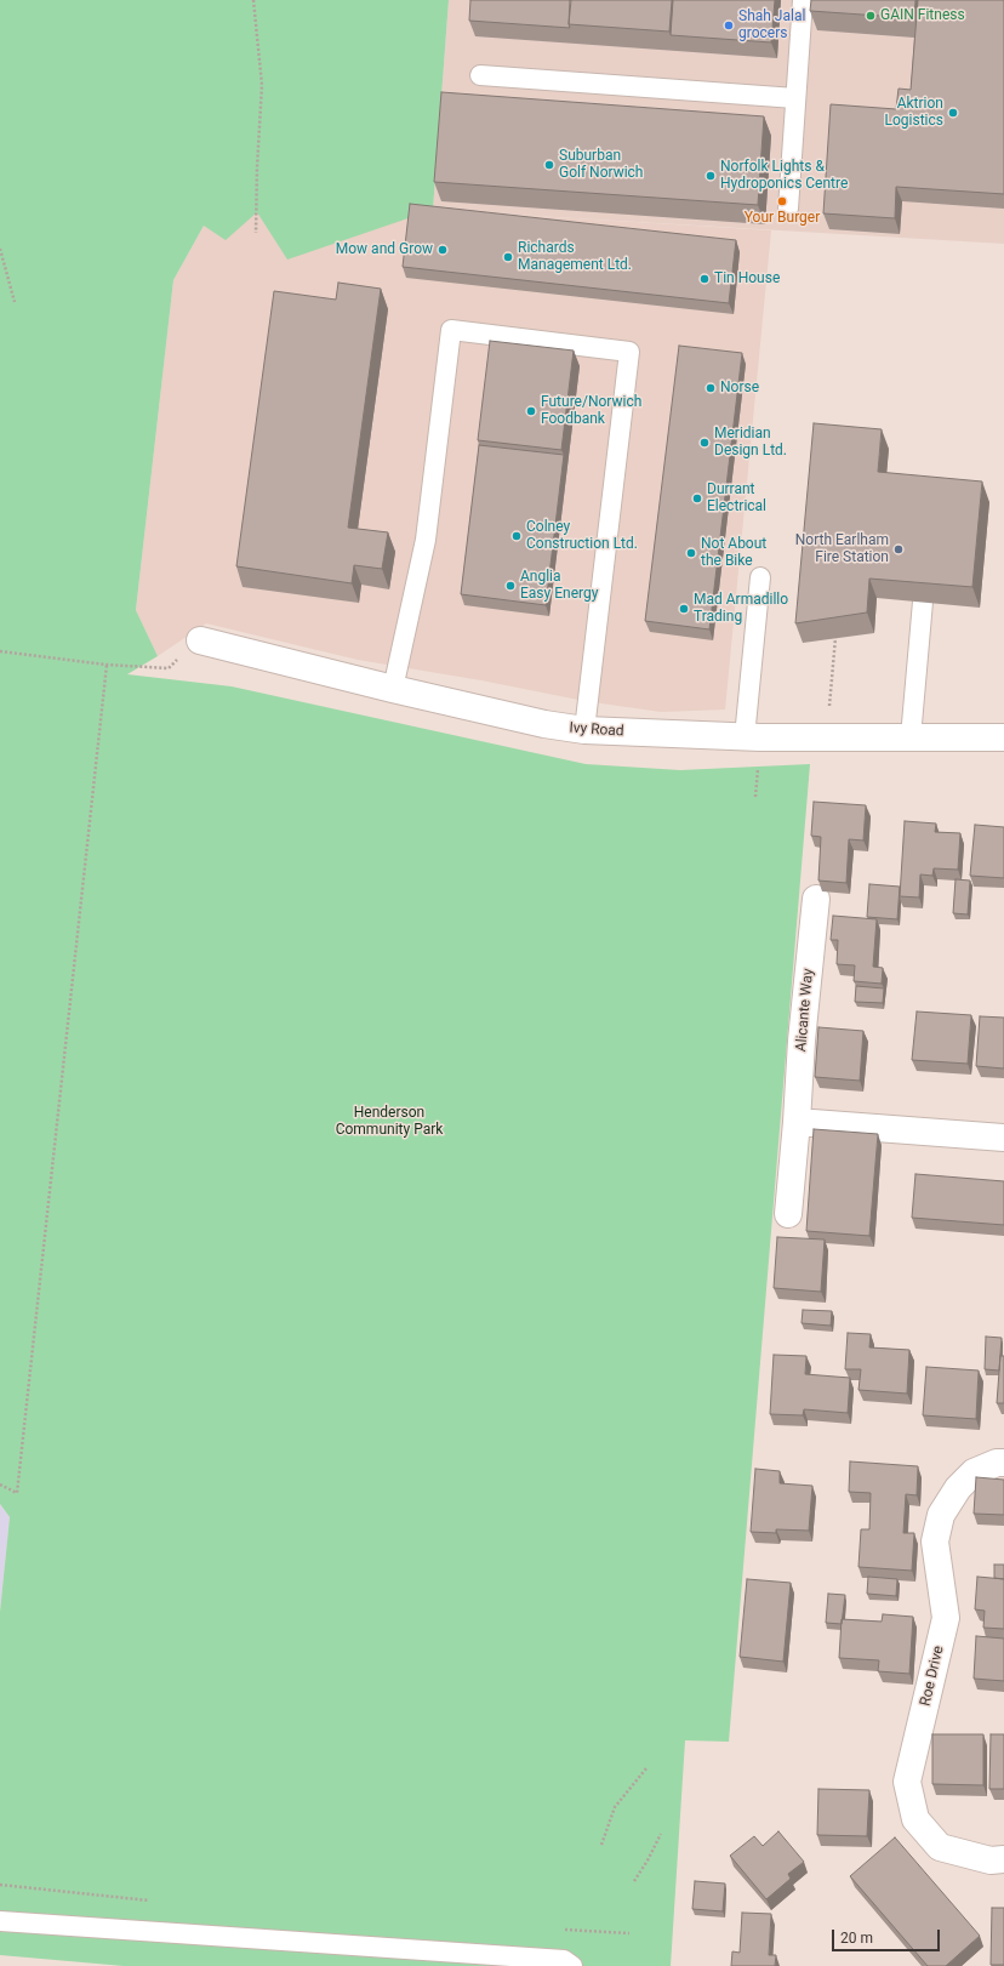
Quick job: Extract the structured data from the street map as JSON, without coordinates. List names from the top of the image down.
{
  "streets": {
    "street": ["Ivy Road", "Alicante Way", "Roe Drive"]
  },
  "parks": ["Henderson Community Park"],
  "places": [
    "GAIN Fitness",
    "Shah Jalal grocers",
    "Aktrion Logistics",
    "Suburban Golf Norwich",
    "Norfolk Lights & Hydroponics Centre",
    "Your Burger",
    "Mow and Grow",
    "Richards Management Ltd.",
    "Tin House",
    "Norse",
    "Future/Norwich Foodbank",
    "Meridian Design Ltd.",
    "Durrant Electrical",
    "Colney Construction Ltd.",
    "North Earlham Fire Station",
    "Not About the Bike",
    "Anglia Easy Energy",
    "Mad Armadillo Trading"
  ],
  "scale_bar": "20 m"
}
